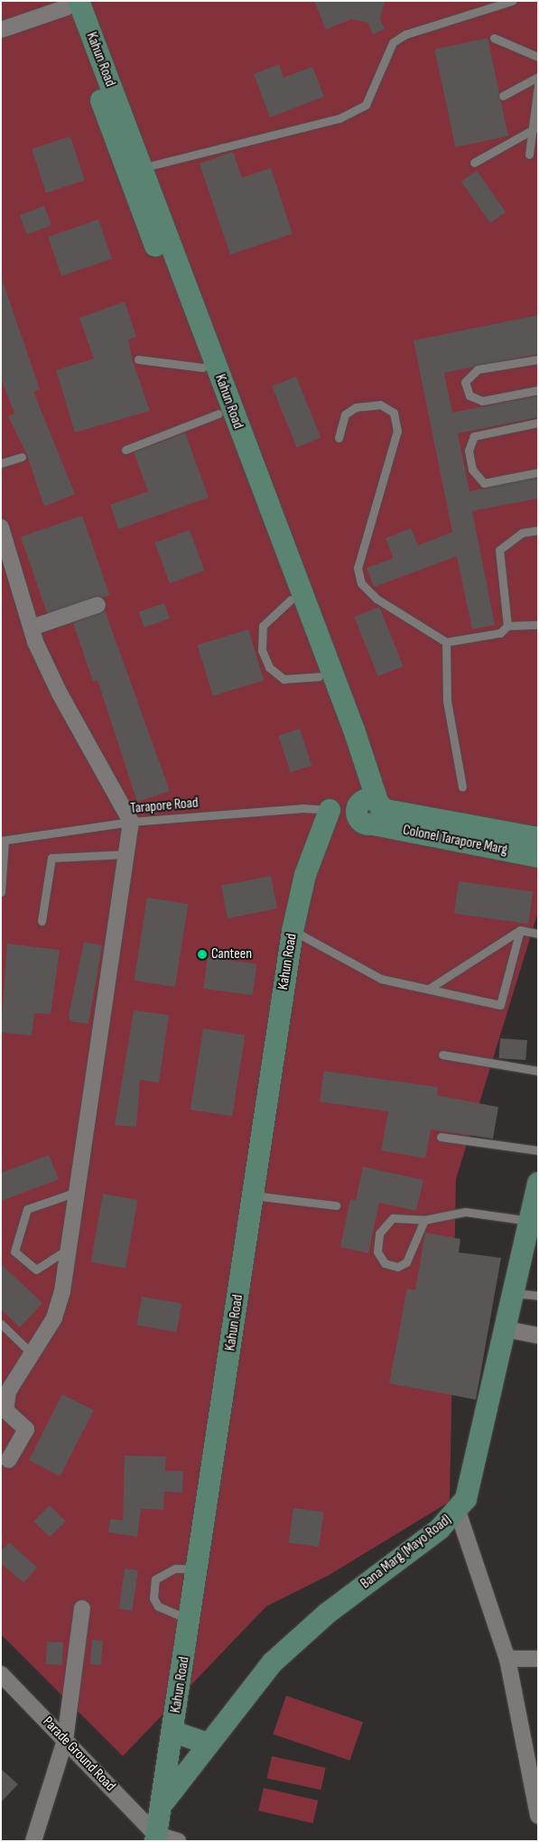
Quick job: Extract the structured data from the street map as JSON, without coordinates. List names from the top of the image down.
{
  "streets": {
    "street": [
      "Kahun Road",
      "Colonel Tarapore Marg",
      "Bana Marg (Mayo Road)",
      "Parade Ground Road"
    ],
    "lane": ["Tarapore Road"]
  },
  "crossings": [
    ["Kahun Road", "Tarapore Road"],
    ["Kahun Road", "Colonel Tarapore Marg"],
    ["Kahun Road", "Bana Marg (Mayo Road)"],
    ["Kahun Road", "Parade Ground Road"]
  ],
  "places": ["Canteen"]
}
